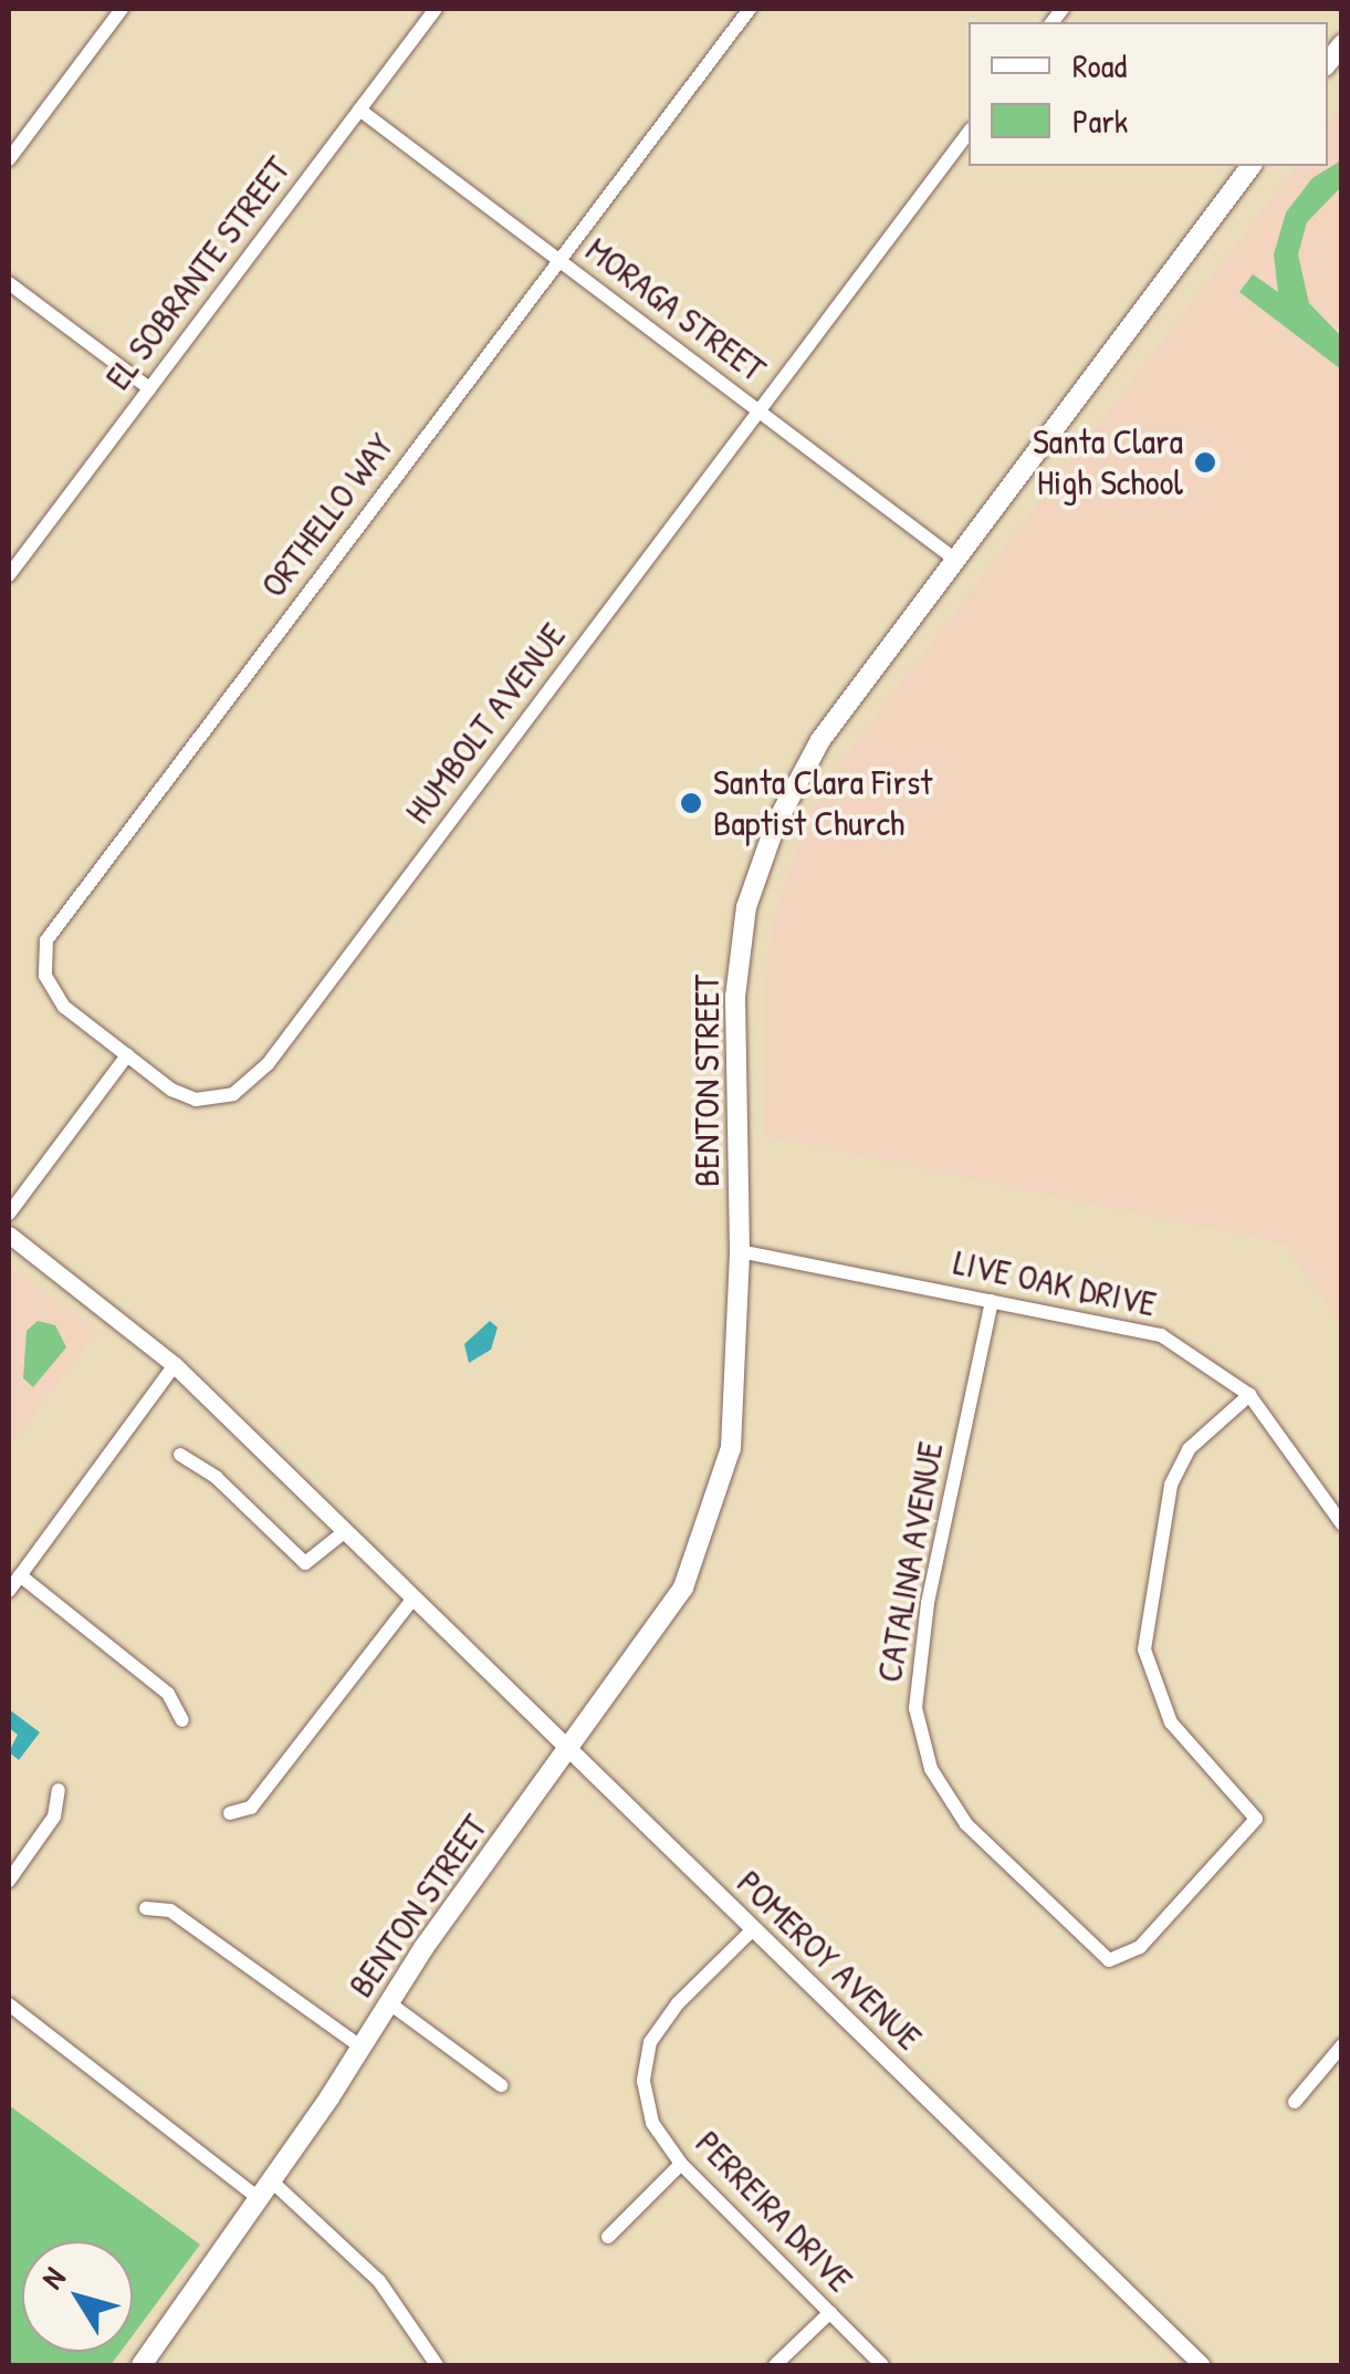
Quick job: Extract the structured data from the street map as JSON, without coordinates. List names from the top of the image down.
{
  "streets": {
    "main road": ["BENTON STREET"],
    "street": [
      "EL SOBRANTE STREET",
      "MORAGA STREET",
      "ORTHELLO WAY",
      "HUMBOLT AVENUE",
      "LIVE OAK DRIVE",
      "CATALINA AVENUE",
      "POMEROY AVENUE",
      "PERREIRA DRIVE"
    ]
  },
  "crossings": [
    ["EL SOBRANTE STREET", "MORAGA STREET"],
    ["MORAGA STREET", "ORTHELLO WAY"],
    ["MORAGA STREET", "HUMBOLT AVENUE"],
    ["MORAGA STREET", "BENTON STREET"],
    ["ORTHELLO WAY", "HUMBOLT AVENUE"],
    ["BENTON STREET", "LIVE OAK DRIVE"],
    ["BENTON STREET", "POMEROY AVENUE"],
    ["LIVE OAK DRIVE", "CATALINA AVENUE"],
    ["POMEROY AVENUE", "PERREIRA DRIVE"]
  ],
  "places": ["Santa Clara High School", "Santa Clara First Baptist Church"],
  "legend": ["Road", "Park"],
  "north": "top left"
}
